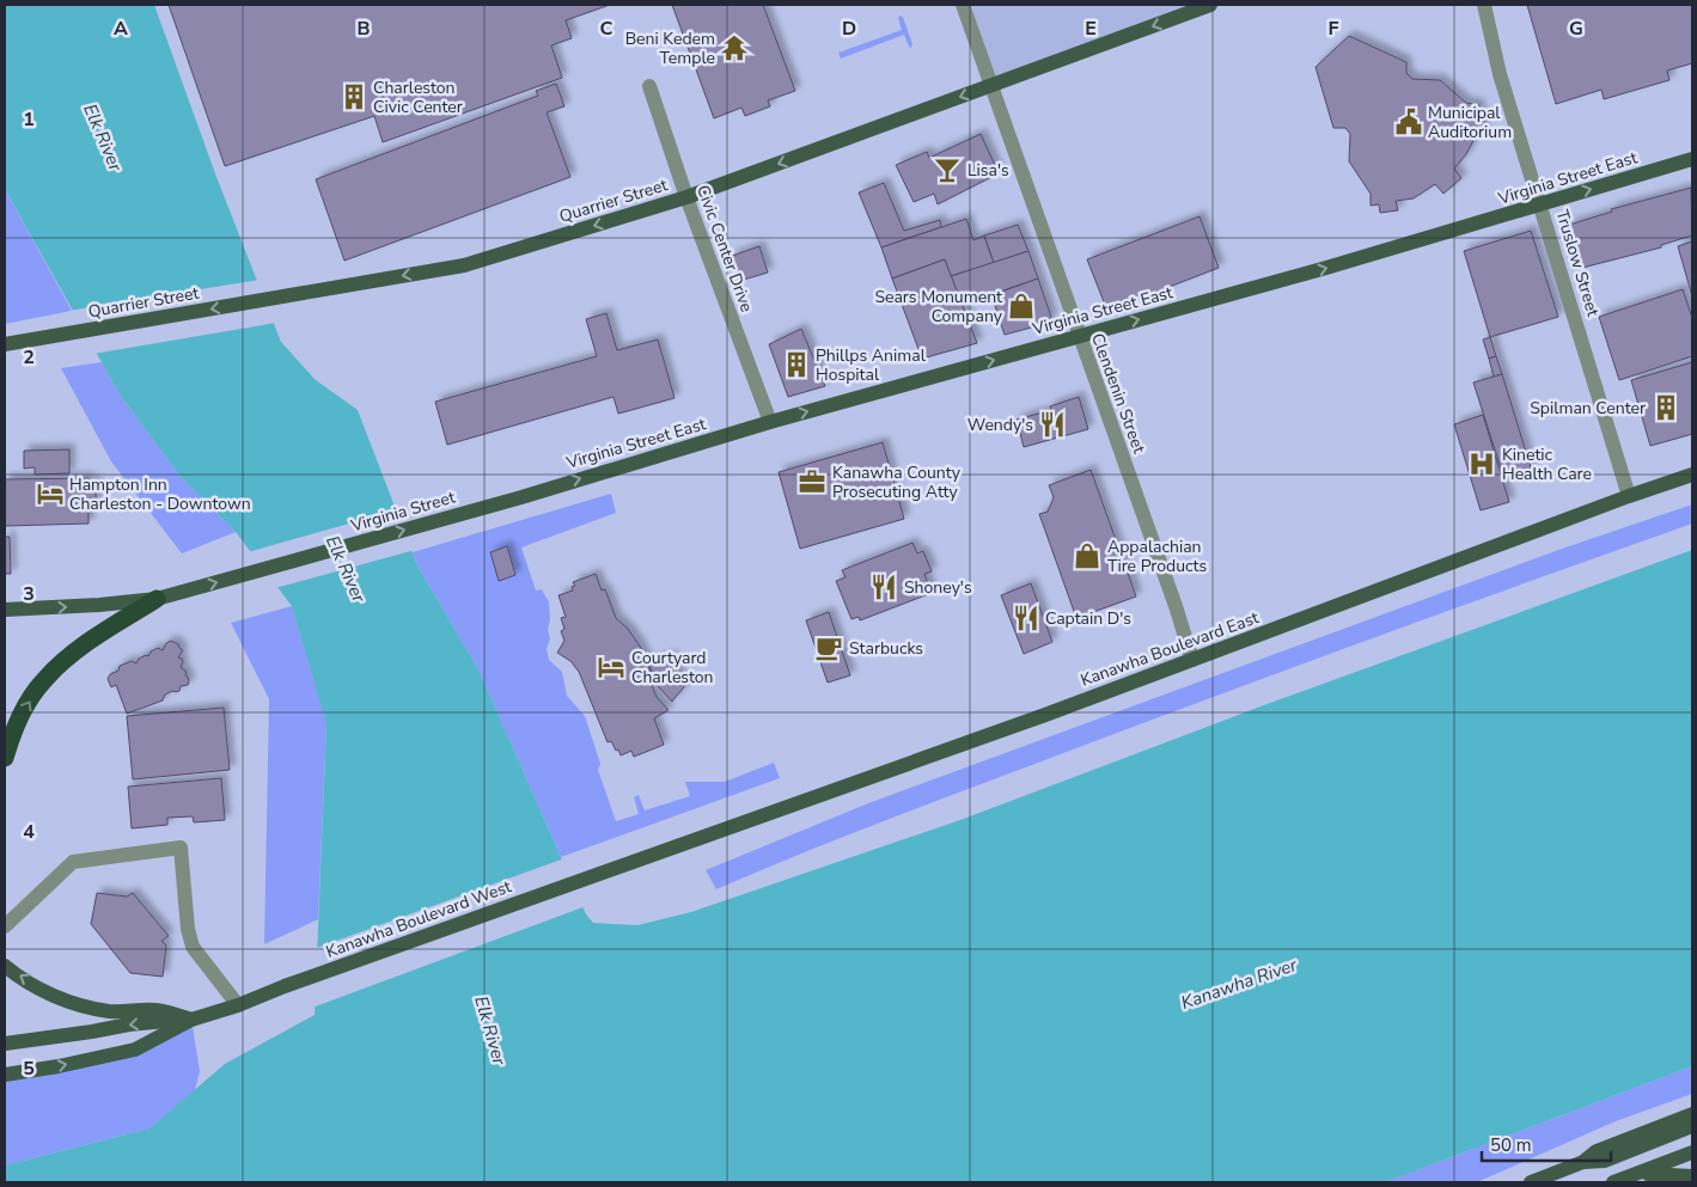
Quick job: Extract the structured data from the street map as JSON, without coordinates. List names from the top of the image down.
{
  "streets": {
    "main road": [
      "Virginia Street East",
      "Quarrier Street",
      "Virginia Street",
      "Kanawha Boulevard East",
      "Kanawha Boulevard West"
    ],
    "street": ["Civic Center Drive", "Truslow Street", "Clendenin Street"]
  },
  "crossings": [
    ["Virginia Street East", "Civic Center Drive"],
    ["Virginia Street East", "Truslow Street"],
    ["Virginia Street East", "Clendenin Street"],
    ["Virginia Street East", "Virginia Street"],
    ["Quarrier Street", "Civic Center Drive"],
    ["Quarrier Street", "Clendenin Street"],
    ["Truslow Street", "Kanawha Boulevard East"],
    ["Clendenin Street", "Kanawha Boulevard East"],
    ["Kanawha Boulevard East", "Kanawha Boulevard West"]
  ],
  "one_way": ["Virginia Street East", "Quarrier Street", "Virginia Street"],
  "water": ["Elk River", "Kanawha River"],
  "places": {
    "temple": ["Beni Kedem Temple"],
    "building": ["Charleston Civic Center", "Phillps Animal Hospital", "Spilman Center"],
    "public building": ["Municipal Auditorium"],
    "bar": ["Lisa's"],
    "shop": ["Sears Monument Company", "Appalachian Tire Products"],
    "restaurant": ["Wendy's", "Shoney's", "Captain D's"],
    "hospital": ["Kinetic Health Care"],
    "office": ["Kanawha County Prosecuting Atty"],
    "hotel": ["Hampton Inn Charleston - Downtown", "Courtyard Charleston"],
    "cafe": ["Starbucks"]
  },
  "scale_bar": "50 m",
  "grid": {
    "columns": [
      "A",
      "B",
      "C",
      "D",
      "E",
      "F",
      "G"
    ],
    "rows": [
      "1",
      "2",
      "3",
      "4",
      "5"
    ]
  }
}
